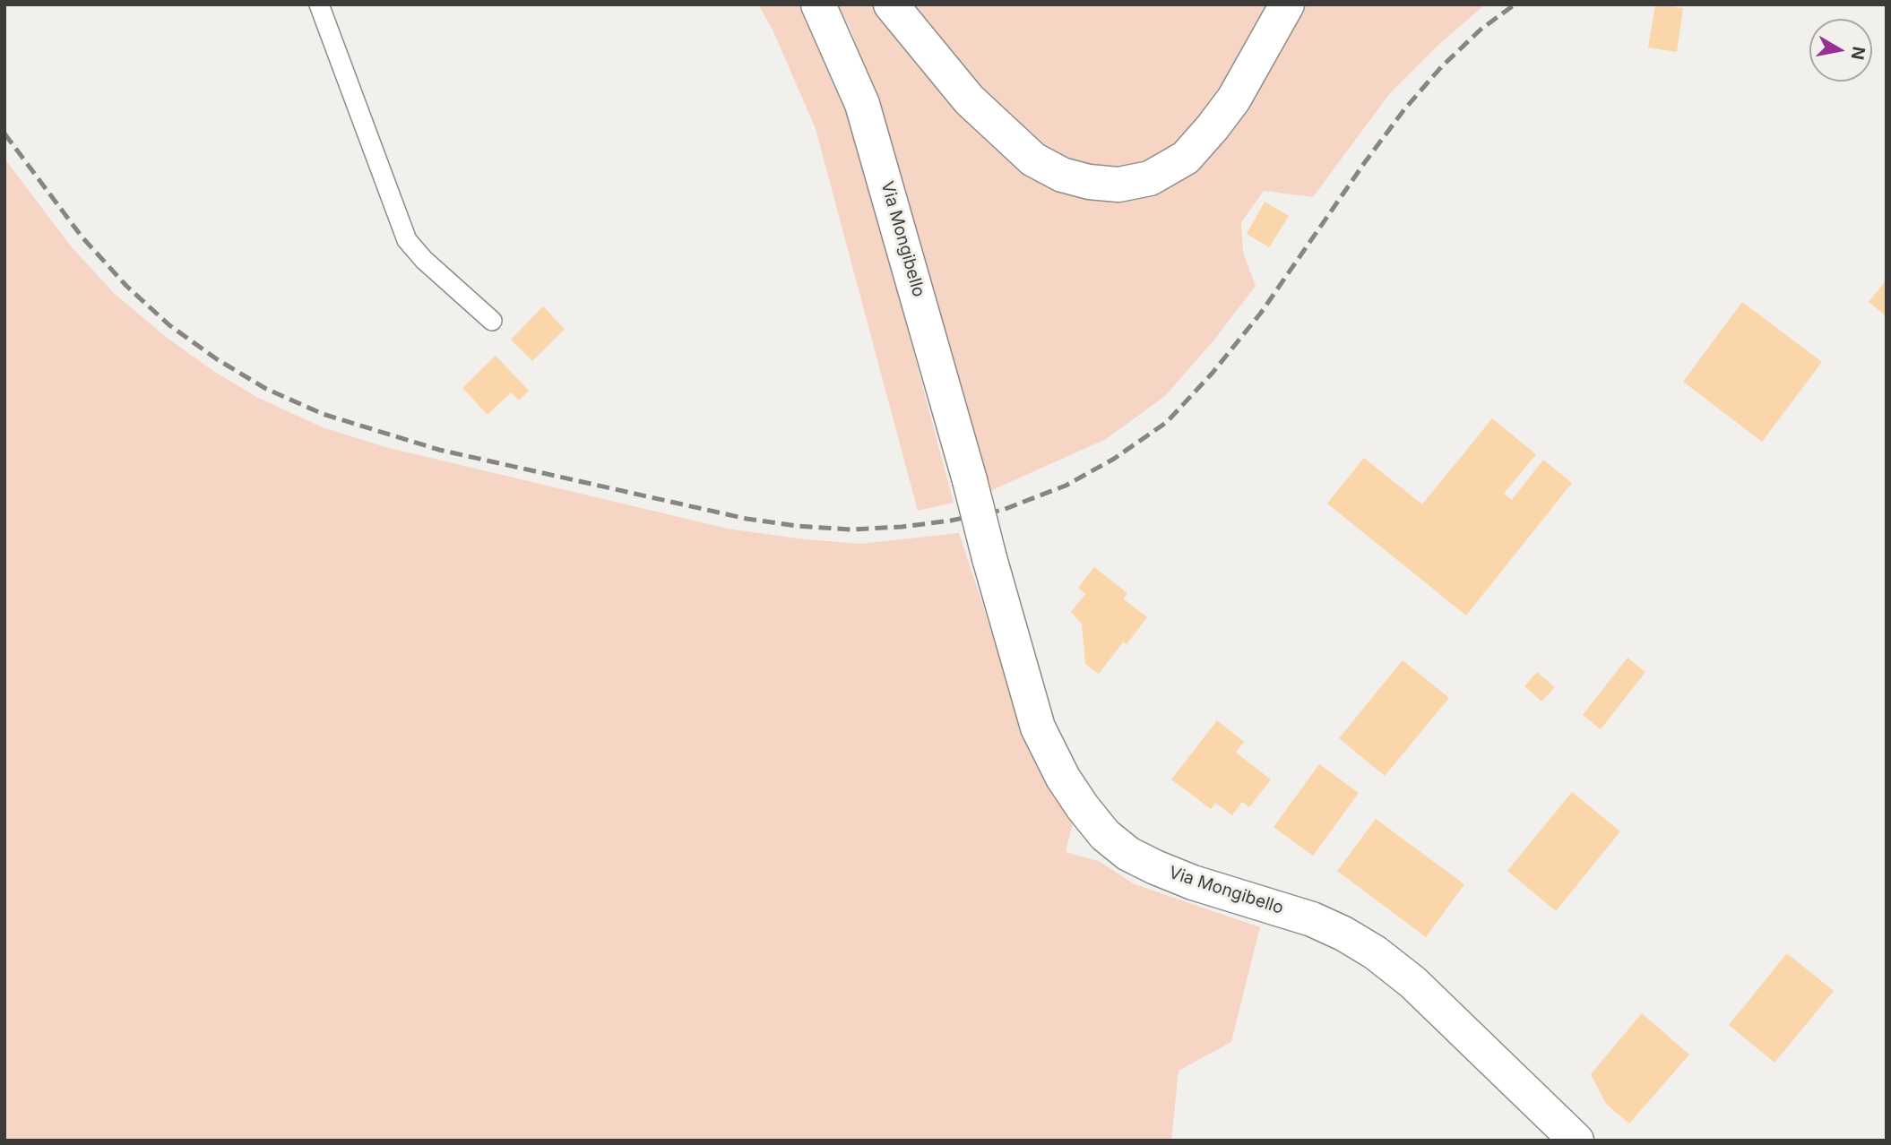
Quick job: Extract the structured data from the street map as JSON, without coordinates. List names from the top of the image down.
{
  "streets": {
    "street": ["Via Mongibello"]
  },
  "north": "right"
}
